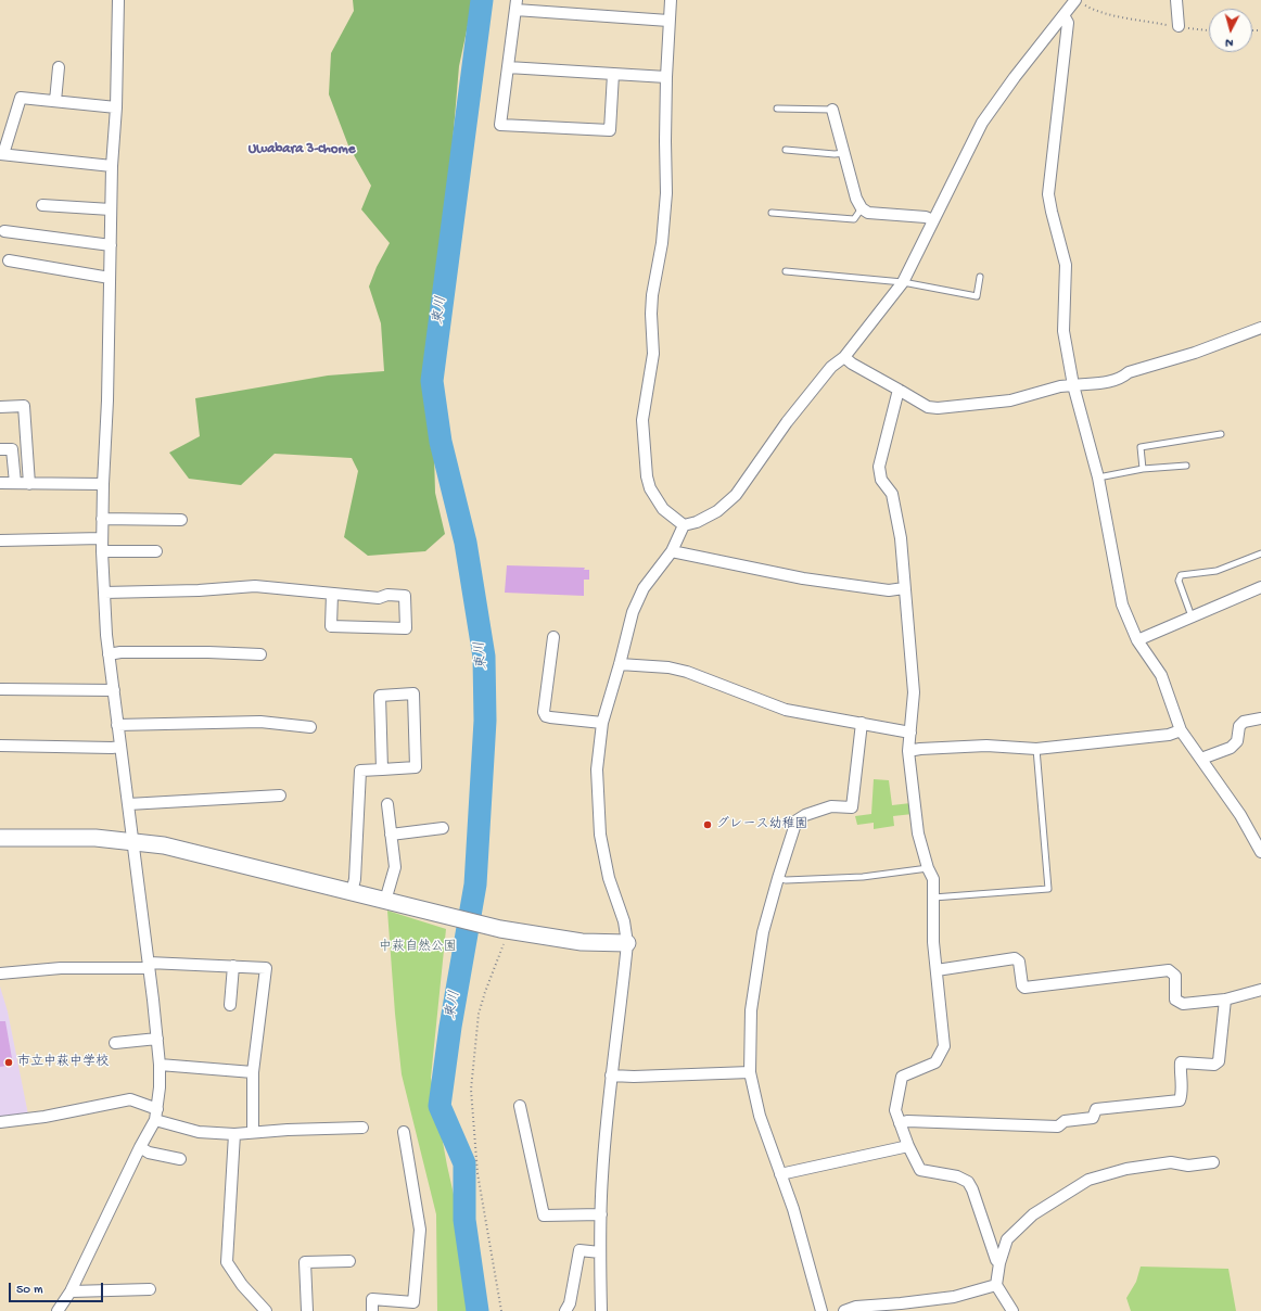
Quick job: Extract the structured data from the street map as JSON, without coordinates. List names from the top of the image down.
{
  "districts": ["Uwabara 3-chome"],
  "water": ["東川"],
  "parks": ["中萩自然公園"],
  "places": ["グレース幼稚園", "市立中萩中学校"],
  "scale_bar": "50 m",
  "north": "bottom"
}
